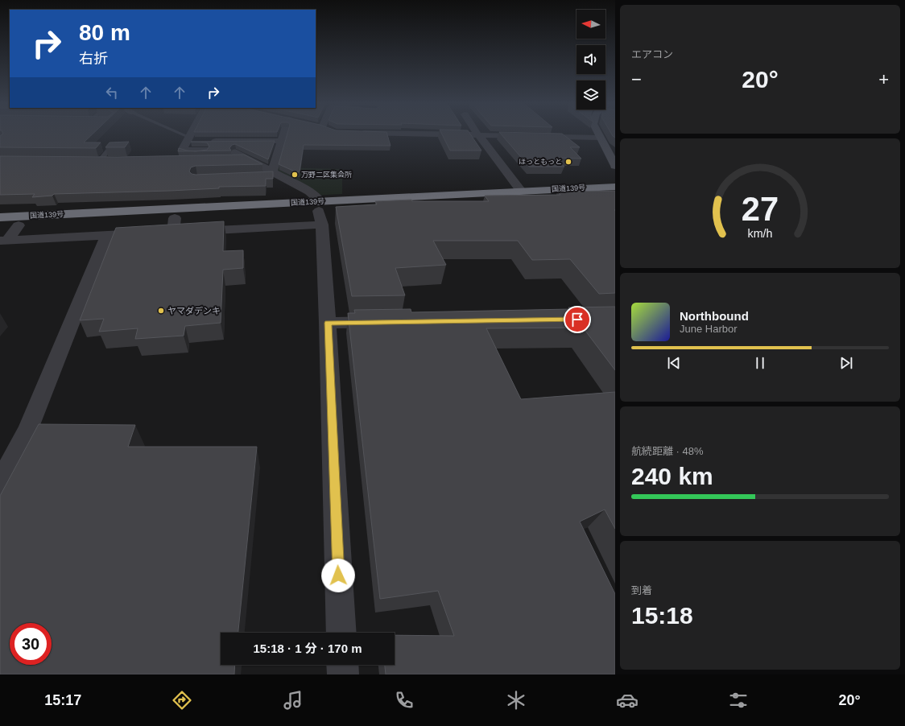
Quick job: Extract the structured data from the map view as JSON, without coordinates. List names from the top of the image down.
{
  "streets": {
    "highway": ["国道139号"]
  },
  "places": ["ほっともっと", "万野二区集会所", "ヤマダデンキ"],
  "north": "left",
  "page": {
    "tile": [
      "エアコン",
      ["航続距離 · 48%", "240 km"],
      ["到着", "15:18"]
    ],
    "turn": ["80 m", "右折"],
    "heat": ["−", "20°", "+"],
    "song": ["Northbound", "June Harbor"],
    "limit": "30",
    "trip": "15:18 · 1 分 · 170 m",
    "tabs": ["15:17", "20°"],
    "gauge": ["27", "km/h"]
  }
}
